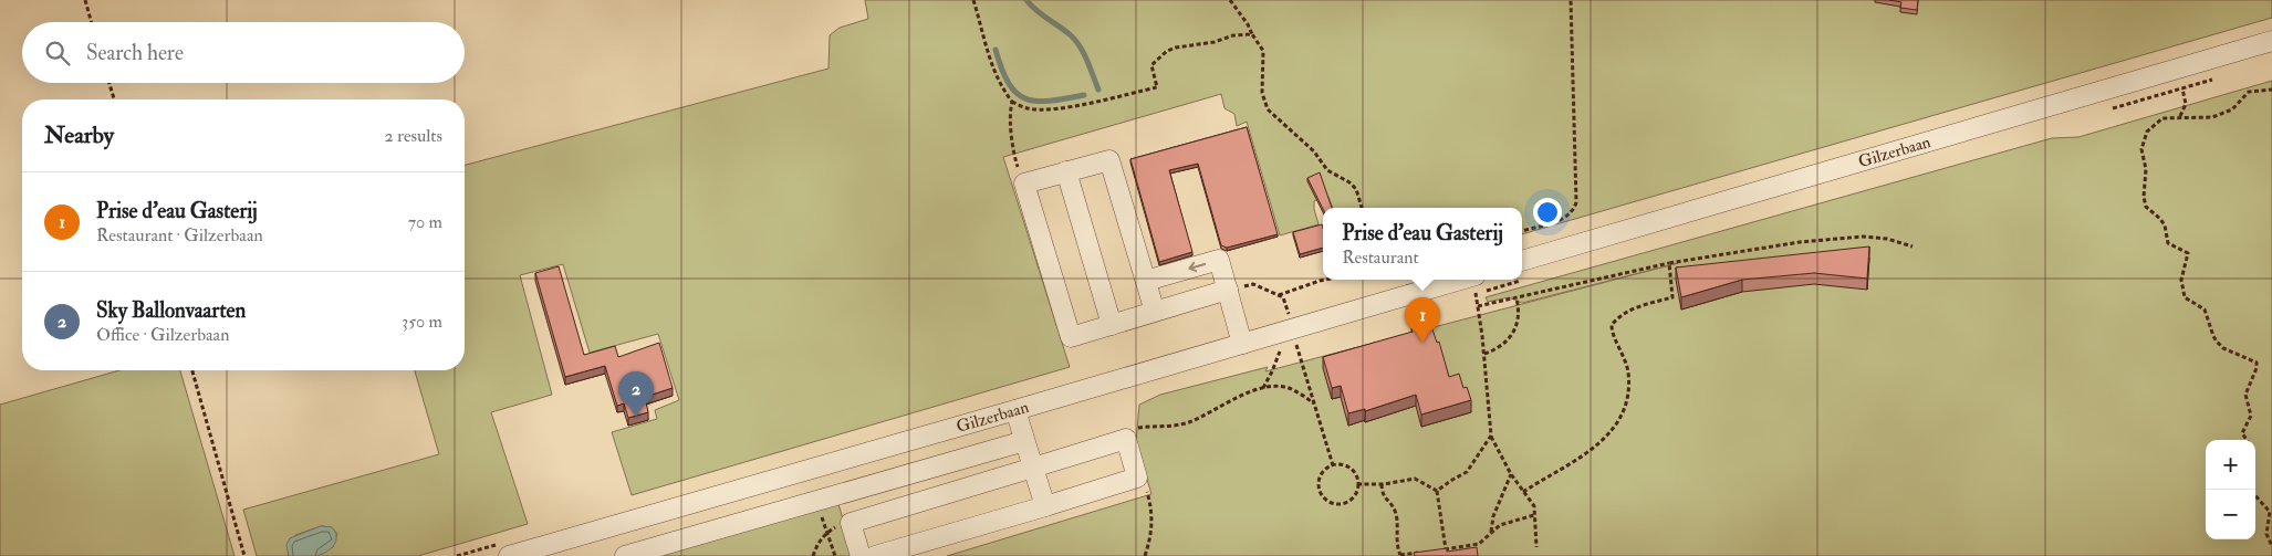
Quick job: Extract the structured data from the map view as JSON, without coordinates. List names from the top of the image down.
{
  "streets": {
    "street": ["Gilzerbaan"]
  },
  "page": {
    "search": "Search here",
    "heading": ["Nearby", "2 results"],
    "list": [
      {
        "mark": "1",
        "name": "Prise d'eau Gasterij",
        "note": "Restaurant · Gilzerbaan",
        "value": "70 m"
      },
      {
        "mark": "2",
        "name": "Sky Ballonvaarten",
        "note": "Office · Gilzerbaan",
        "value": "350 m"
      }
    ],
    "popup": ["Prise d'eau Gasterij", "Restaurant"],
    "pins": ["1", "2"],
    "map_buttons": ["+", "−"]
  }
}
